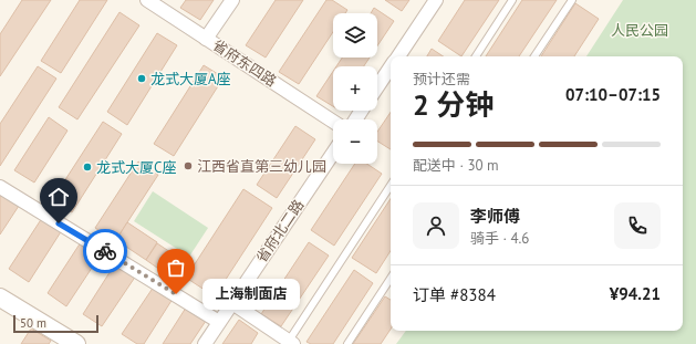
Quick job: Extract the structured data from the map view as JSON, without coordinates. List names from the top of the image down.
{
  "streets": {
    "street": ["省府东四路", "省府北二路"]
  },
  "parks": ["人民公园"],
  "places": [
    "龙式大厦A座",
    "江西省直第三幼儿园",
    "龙式大厦C座",
    "上海制面店"
  ],
  "scale_bar": "50 m",
  "page": {
    "map_buttons": ["+", "−"],
    "heading": ["2 分钟", "预计还需", "07:10–07:15"],
    "panel": [
      "李师傅",
      "骑手 · 4.6",
      "订单 #8384",
      "¥94.21"
    ],
    "bar": "配送中 · 30 m",
    "bubble": "上海制面店",
    "scale": "50 m"
  }
}
